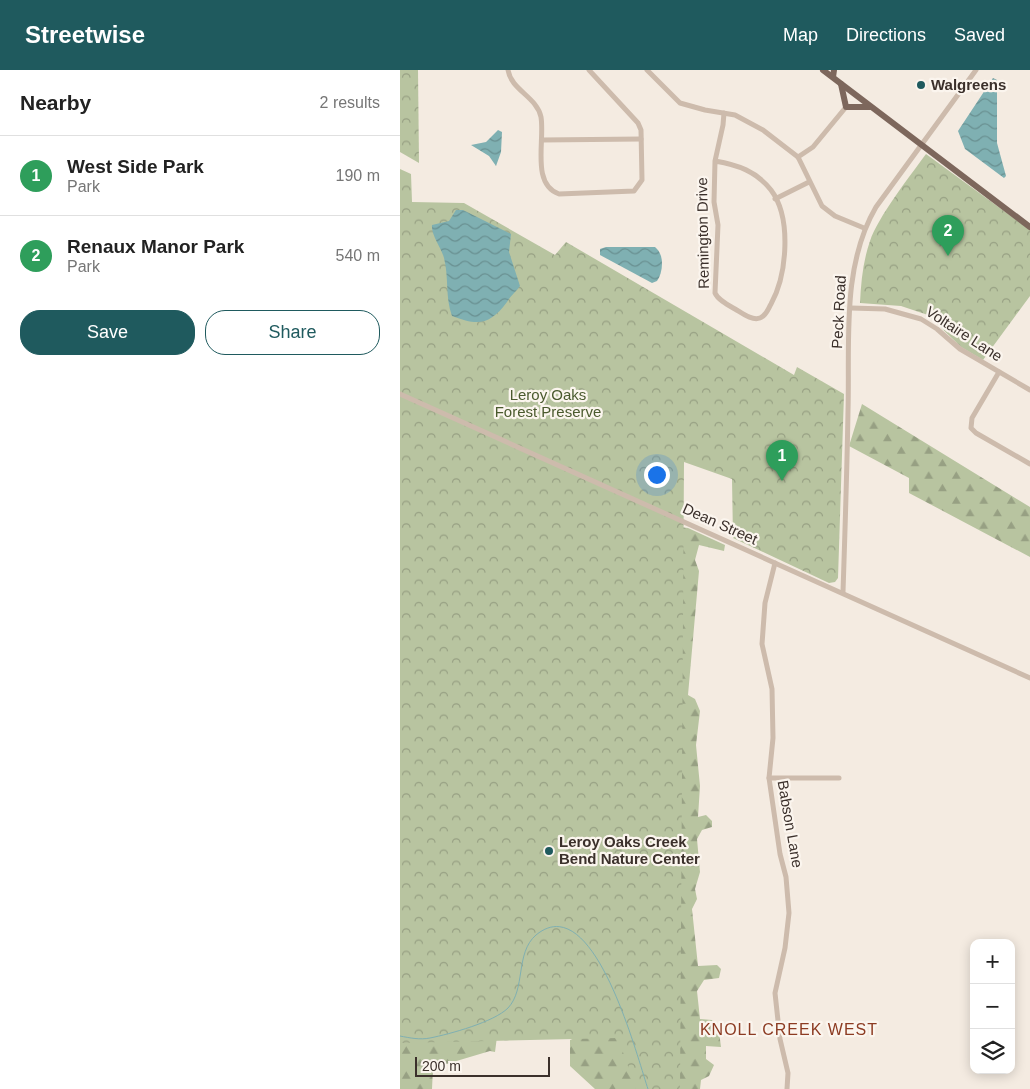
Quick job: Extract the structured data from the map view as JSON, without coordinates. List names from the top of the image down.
{
  "streets": {
    "street": [
      "Remington Drive",
      "Peck Road",
      "Voltaire Lane",
      "Dean Street",
      "Babson Lane"
    ]
  },
  "crossings": [
    ["Peck Road", "Voltaire Lane"],
    ["Peck Road", "Dean Street"],
    ["Dean Street", "Babson Lane"]
  ],
  "districts": ["KNOLL CREEK WEST"],
  "parks": ["Leroy Oaks Forest Preserve"],
  "places": ["Walgreens", "Leroy Oaks Creek Bend Nature Center"],
  "scale_bar": "200 m",
  "page": {
    "header": "Streetwise",
    "nav": ["Map", "Directions", "Saved"],
    "heading": ["Nearby", "2 results"],
    "list": [
      {
        "mark": "1",
        "name": "West Side Park",
        "note": "Park",
        "value": "190 m"
      },
      {
        "mark": "2",
        "name": "Renaux Manor Park",
        "note": "Park",
        "value": "540 m"
      }
    ],
    "pins": ["2", "1"],
    "buttons": ["Save", "Share"],
    "map_buttons": ["+", "−"],
    "scale": "200 m"
  }
}
